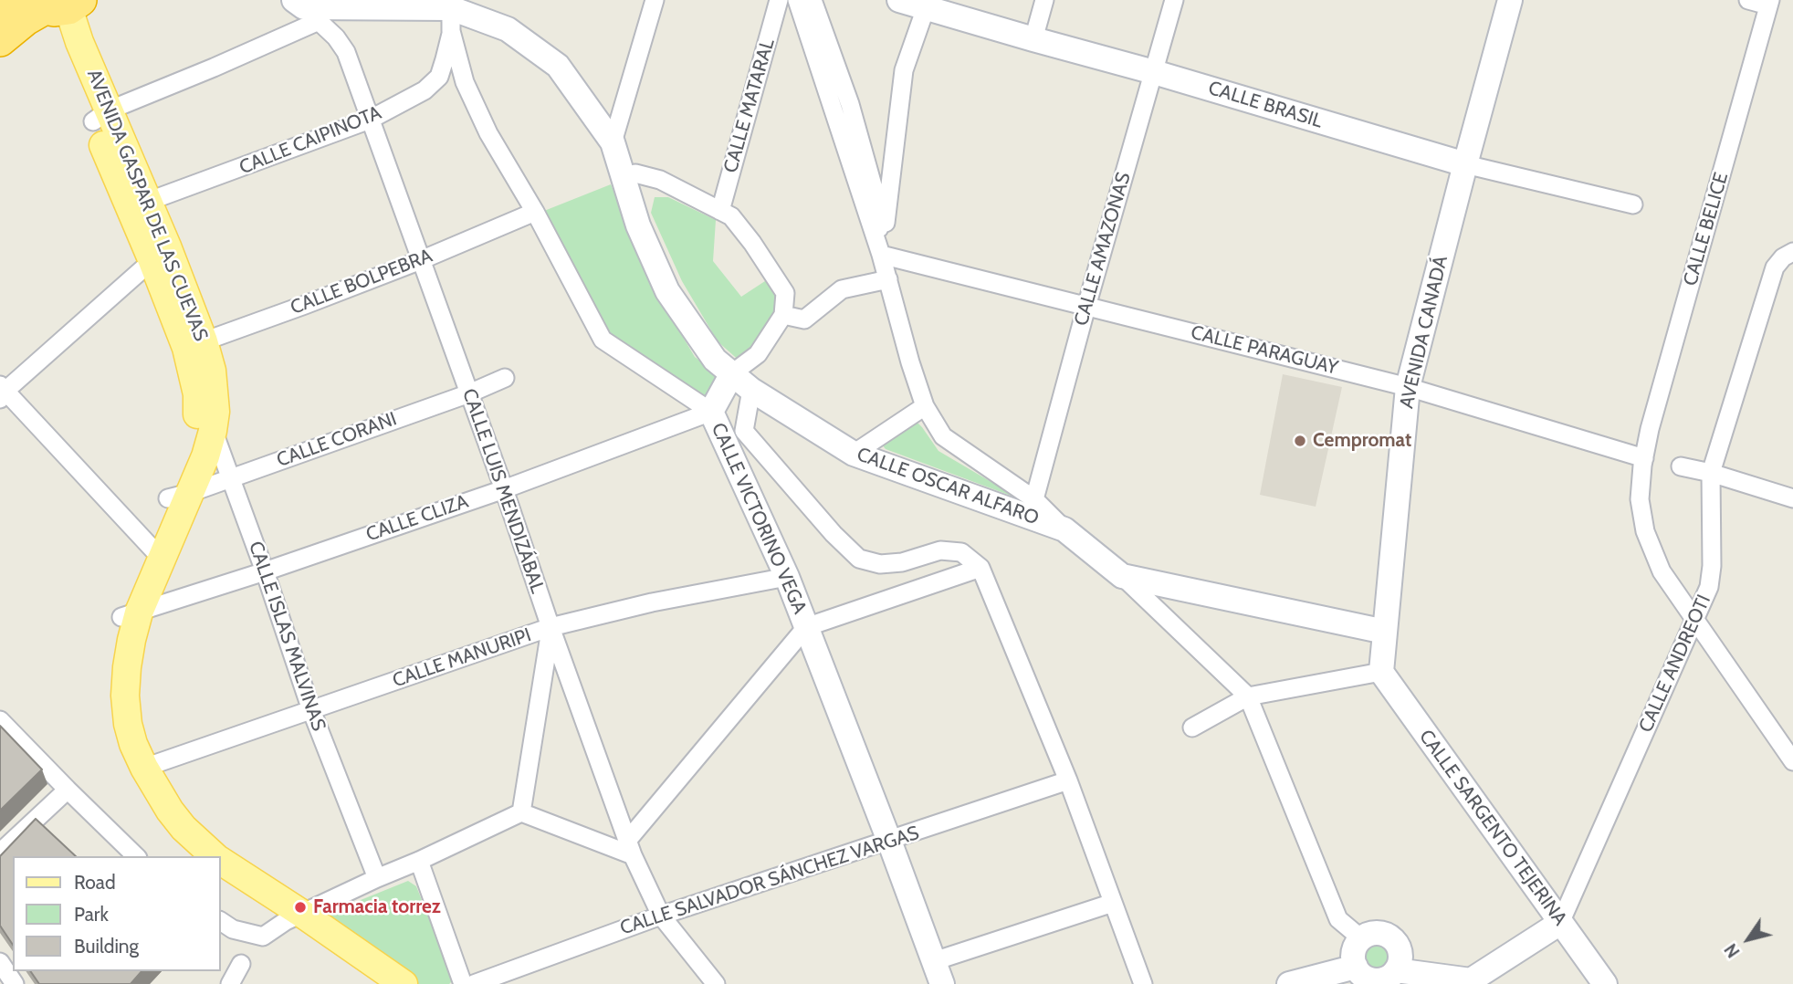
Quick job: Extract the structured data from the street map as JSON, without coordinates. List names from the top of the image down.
{
  "streets": {
    "main road": ["AVENIDA GASPAR DE LAS CUEVAS"],
    "street": [
      "CALLE BRASIL",
      "CALLE MATARAL",
      "CALLE CAIPINOTA",
      "CALLE BELICE",
      "CALLE AMAZONAS",
      "CALLE BOLPEBRA",
      "AVENIDA CANADÁ",
      "CALLE PARAGUAY",
      "CALLE CORANI",
      "CALLE OSCAR ALFARO",
      "CALLE LUIS MENDIZÁBAL",
      "CALLE CLIZA",
      "CALLE VICTORINO VEGA",
      "CALLE ISLAS MALVINAS",
      "CALLE MANURIPI",
      "CALLE ANDREOTI",
      "CALLE SARGENTO TEJERINA",
      "CALLE SALVADOR SÁNCHEZ VARGAS"
    ]
  },
  "crossings": [
    ["CALLE BRASIL", "CALLE AMAZONAS"],
    ["CALLE BRASIL", "AVENIDA CANADÁ"],
    ["CALLE CAIPINOTA", "AVENIDA GASPAR DE LAS CUEVAS"],
    ["CALLE CAIPINOTA", "CALLE OSCAR ALFARO"],
    ["CALLE CAIPINOTA", "CALLE LUIS MENDIZÁBAL"],
    ["CALLE CAIPINOTA", "CALLE VICTORINO VEGA"],
    ["AVENIDA GASPAR DE LAS CUEVAS", "CALLE BOLPEBRA"],
    ["AVENIDA GASPAR DE LAS CUEVAS", "CALLE CORANI"],
    ["AVENIDA GASPAR DE LAS CUEVAS", "CALLE CLIZA"],
    ["AVENIDA GASPAR DE LAS CUEVAS", "CALLE ISLAS MALVINAS"],
    ["AVENIDA GASPAR DE LAS CUEVAS", "CALLE MANURIPI"],
    ["CALLE BELICE", "CALLE PARAGUAY"],
    ["CALLE BELICE", "CALLE ANDREOTI"],
    ["CALLE AMAZONAS", "CALLE PARAGUAY"],
    ["CALLE BOLPEBRA", "CALLE LUIS MENDIZÁBAL"],
    ["CALLE BOLPEBRA", "CALLE VICTORINO VEGA"],
    ["AVENIDA CANADÁ", "CALLE PARAGUAY"],
    ["AVENIDA CANADÁ", "CALLE SARGENTO TEJERINA"],
    ["CALLE CORANI", "CALLE LUIS MENDIZÁBAL"],
    ["CALLE CORANI", "CALLE ISLAS MALVINAS"],
    ["CALLE OSCAR ALFARO", "CALLE LUIS MENDIZÁBAL"],
    ["CALLE OSCAR ALFARO", "CALLE VICTORINO VEGA"],
    ["CALLE LUIS MENDIZÁBAL", "CALLE CLIZA"],
    ["CALLE LUIS MENDIZÁBAL", "CALLE MANURIPI"],
    ["CALLE LUIS MENDIZÁBAL", "CALLE SALVADOR SÁNCHEZ VARGAS"],
    ["CALLE CLIZA", "CALLE VICTORINO VEGA"],
    ["CALLE CLIZA", "CALLE ISLAS MALVINAS"],
    ["CALLE VICTORINO VEGA", "CALLE MANURIPI"],
    ["CALLE VICTORINO VEGA", "CALLE SALVADOR SÁNCHEZ VARGAS"],
    ["CALLE ISLAS MALVINAS", "CALLE MANURIPI"],
    ["CALLE ANDREOTI", "CALLE SARGENTO TEJERINA"]
  ],
  "places": ["Cempromat", "Farmacia torrez"],
  "legend": ["Road", "Park", "Building"],
  "north": "bottom left"
}
